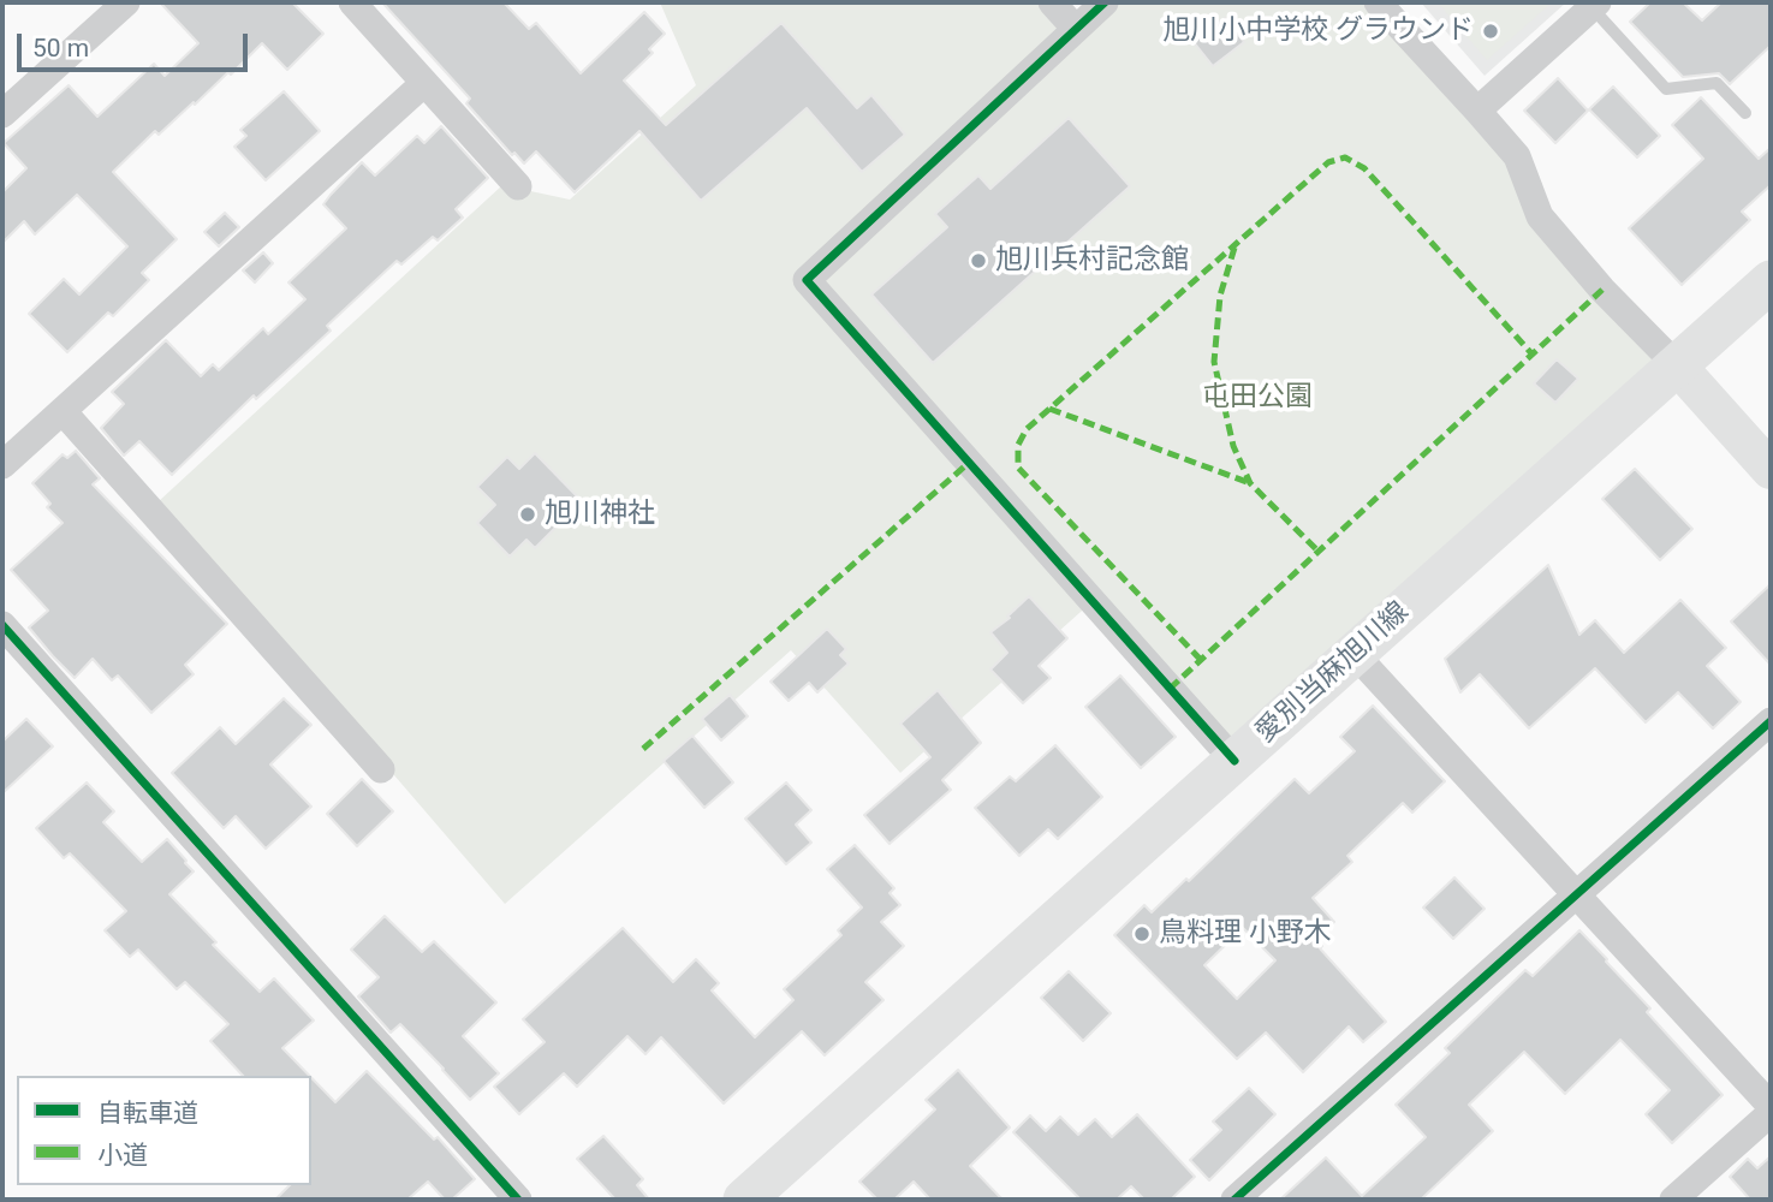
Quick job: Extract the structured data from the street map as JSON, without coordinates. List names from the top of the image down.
{
  "streets": {
    "main road": ["愛別当麻旭川線"]
  },
  "parks": ["屯田公園"],
  "places": [
    "旭川小中学校 グラウンド",
    "旭川兵村記念館",
    "旭川神社",
    "鳥料理 小野木"
  ],
  "legend": ["自転車道", "小道"],
  "scale_bar": "50 m"
}
